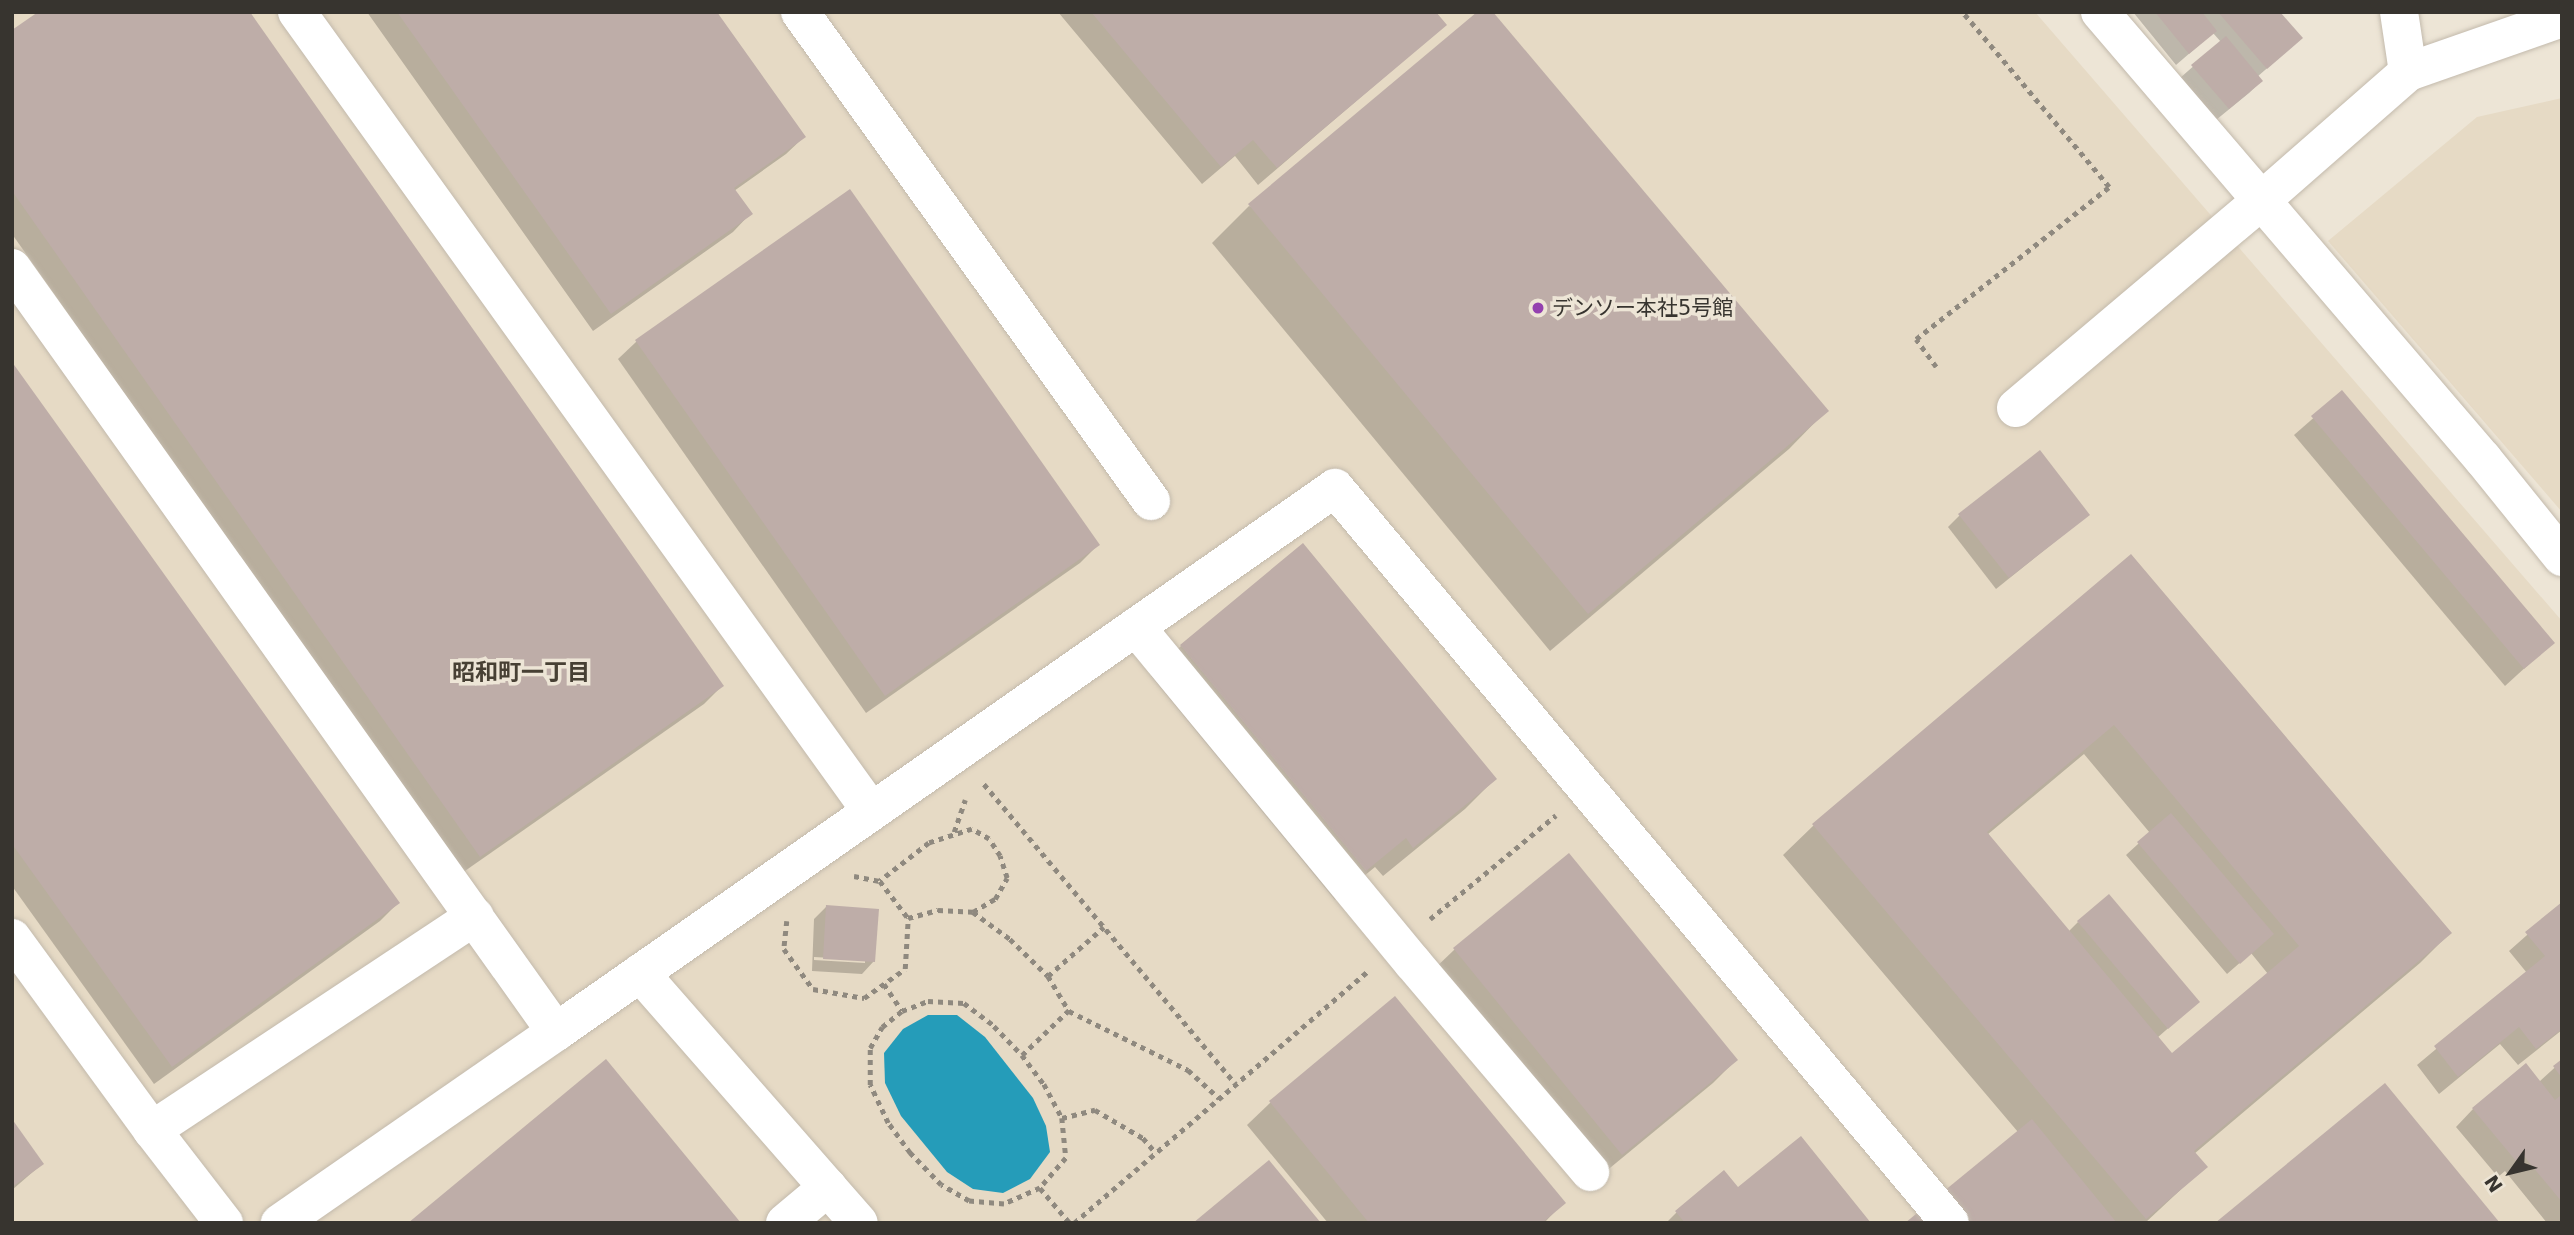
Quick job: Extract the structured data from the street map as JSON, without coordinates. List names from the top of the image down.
{
  "districts": ["昭和町一丁目"],
  "places": ["デンソー本社5号館"],
  "north": "bottom left"
}
